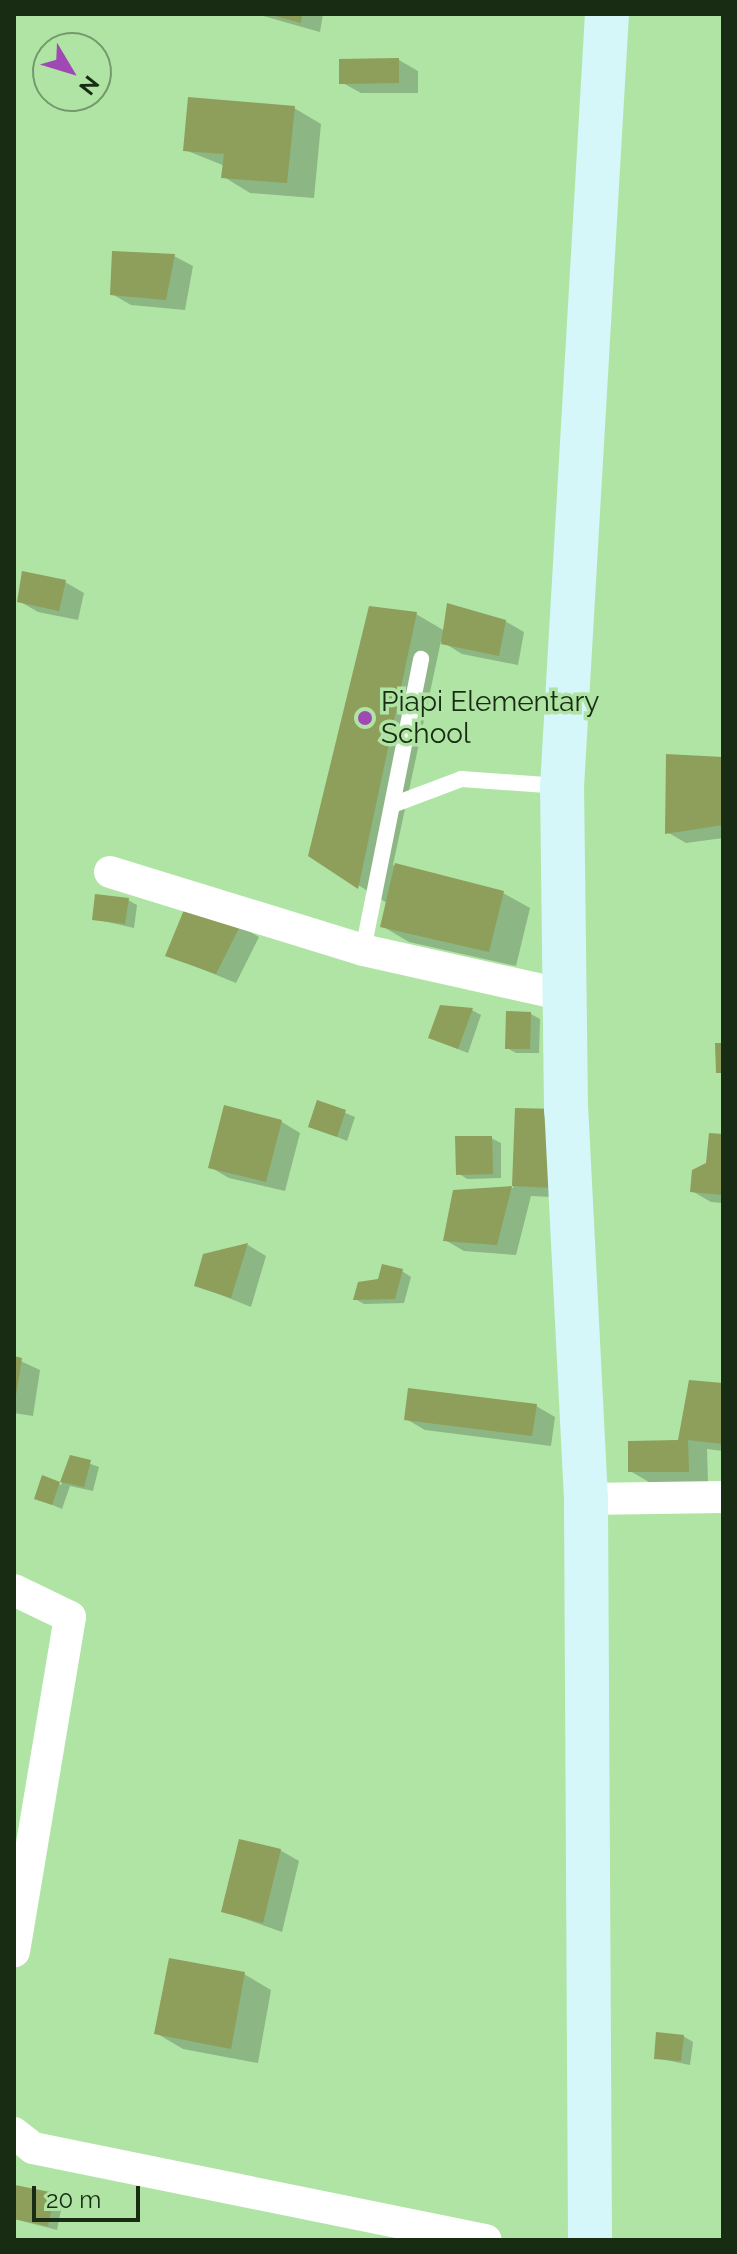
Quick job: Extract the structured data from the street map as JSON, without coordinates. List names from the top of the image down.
{
  "places": ["Piapi Elementary School"],
  "scale_bar": "20 m",
  "north": "bottom right"
}
